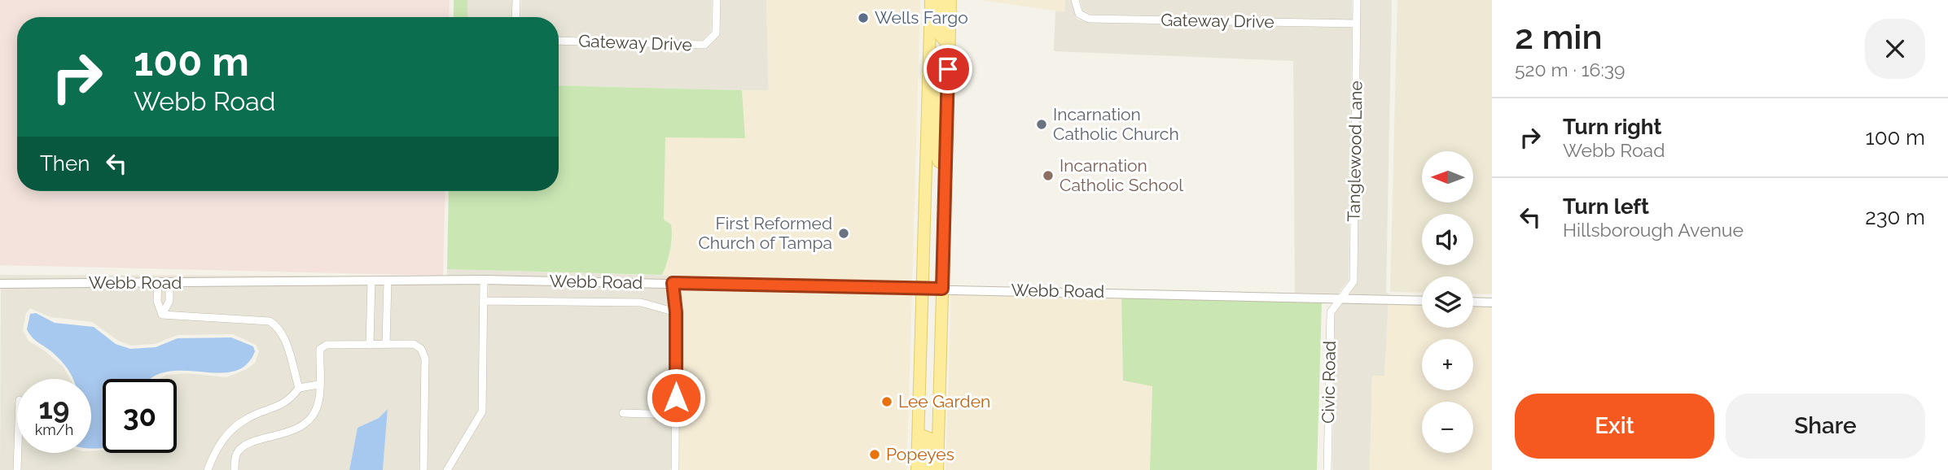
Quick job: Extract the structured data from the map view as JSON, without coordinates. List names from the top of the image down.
{
  "streets": {
    "street": [
      "Gateway Drive",
      "Tanglewood Lane",
      "Webb Road",
      "Civic Road"
    ]
  },
  "crossings": [
    ["Gateway Drive", "Tanglewood Lane"],
    ["Tanglewood Lane", "Webb Road"],
    ["Tanglewood Lane", "Civic Road"],
    ["Webb Road", "Civic Road"]
  ],
  "places": [
    "Wells Fargo",
    "Incarnation Catholic Church",
    "Incarnation Catholic School",
    "First Reformed Church of Tampa",
    "Lee Garden",
    "Popeyes"
  ],
  "north": "left",
  "page": {
    "heading": ["2 min", "520 m · 16:39"],
    "turn": ["100 m", "Webb Road"],
    "list": [
      {
        "name": "Turn right",
        "note": "Webb Road",
        "value": "100 m"
      },
      {
        "name": "Turn left",
        "note": "Hillsborough Avenue",
        "value": "230 m"
      }
    ],
    "then": "Then",
    "map_buttons": ["+", "−"],
    "speed": "19 km/h",
    "limit": "30",
    "buttons": ["Exit", "Share"]
  }
}
